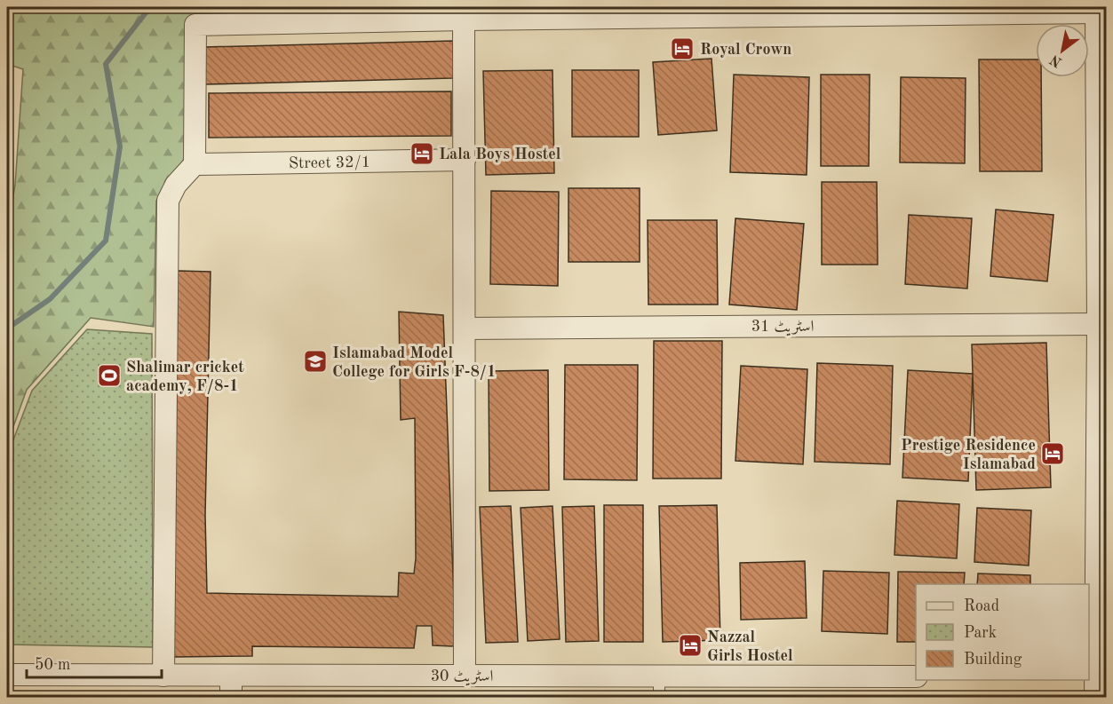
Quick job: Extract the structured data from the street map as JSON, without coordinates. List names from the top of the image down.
{
  "streets": {
    "street": ["Street 32/1", "اسٹریٹ 31", "اسٹریٹ 30"]
  },
  "places": {
    "hotel": [
      "Royal Crown",
      "Lala Boys Hostel",
      "Prestige Residence Islamabad",
      "Nazzal Girls Hostel"
    ],
    "school or university": ["Islamabad Model College for Girls F-8/1"],
    "sports": ["Shalimar cricket academy, F/8-1"]
  },
  "legend": ["Road", "Park", "Building"],
  "scale_bar": "50 m",
  "north": "bottom left"
}
